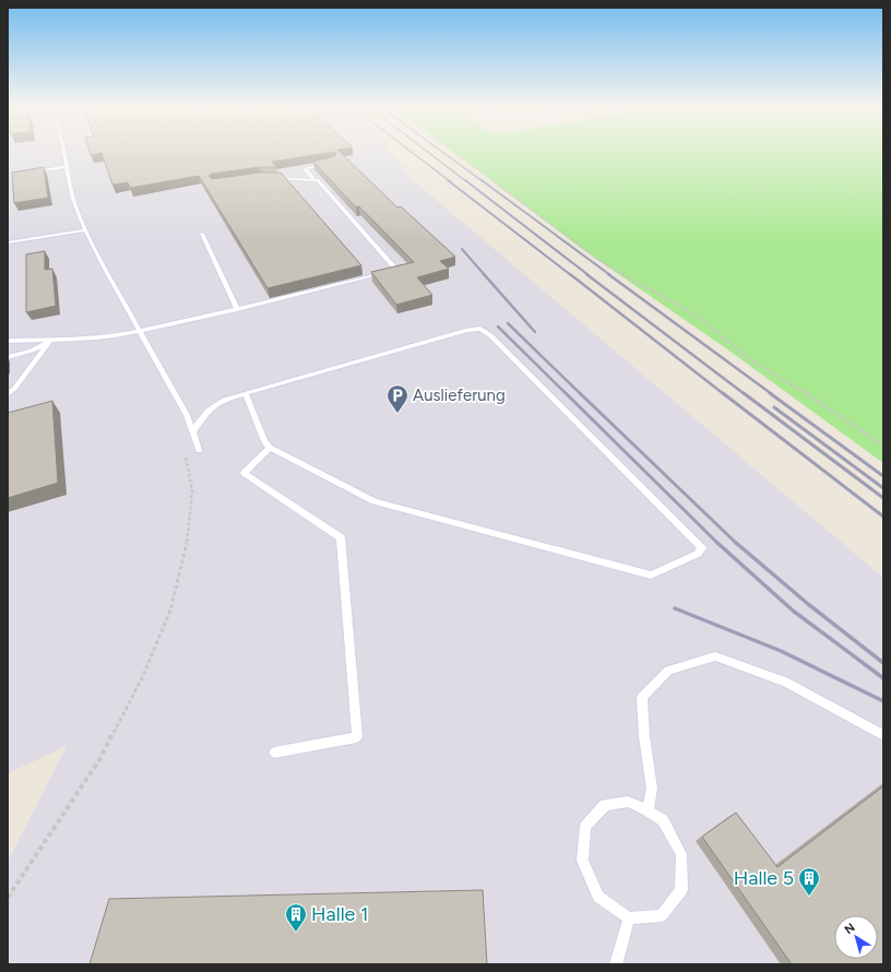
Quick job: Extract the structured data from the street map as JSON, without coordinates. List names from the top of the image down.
{
  "places": {
    "parking": ["Auslieferung"],
    "building": ["Halle 5", "Halle 1"]
  },
  "north": "top left"
}
